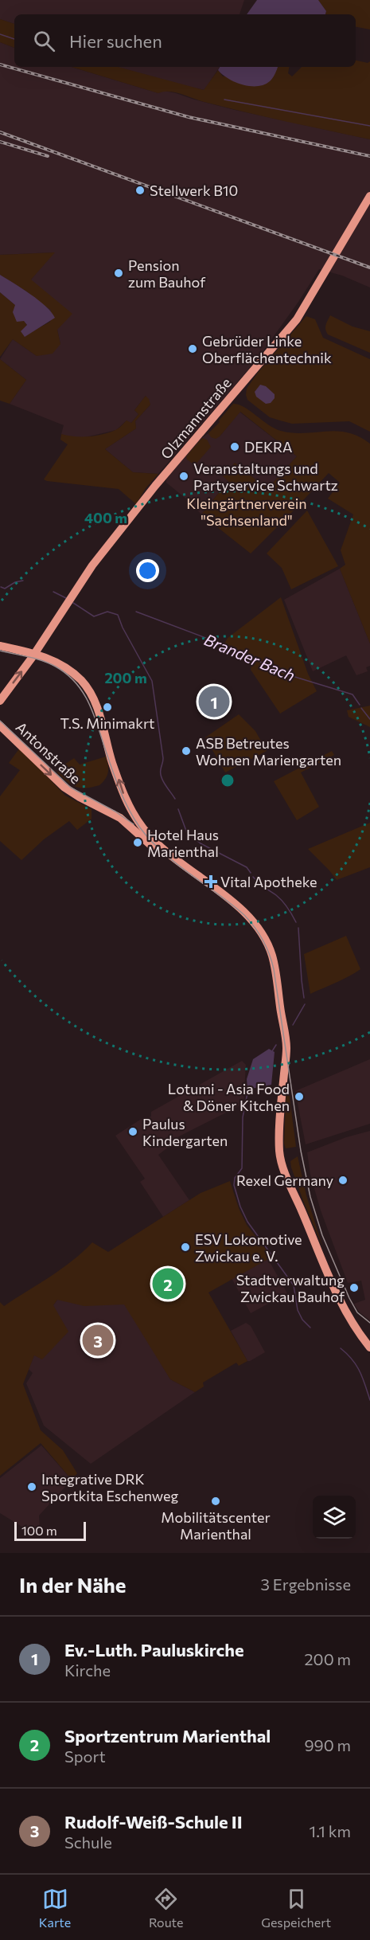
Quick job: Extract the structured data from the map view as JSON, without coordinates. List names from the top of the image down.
{
  "streets": {
    "main road": ["Olzmannstraße", "Antonstraße"]
  },
  "water": ["Brander Bach"],
  "parks": ["Kleingärtnerverein \"Sachsenland\""],
  "places": {
    "other": [
      "Stellwerk B10",
      "Pension zum Bauhof",
      "Gebrüder Linke Oberflächentechnik",
      "DEKRA",
      "Veranstaltungs und Partyservice Schwartz",
      "T.S. Minimakrt",
      "ASB Betreutes Wohnen Mariengarten",
      "Hotel Haus Marienthal",
      "Lotumi - Asia Food & Döner Kitchen",
      "Paulus Kindergarten",
      "Rexel Germany",
      "ESV Lokomotive Zwickau e. V.",
      "Stadtverwaltung Zwickau Bauhof",
      "Integrative DRK Sportkita Eschenweg",
      "Mobilitätscenter Marienthal"
    ],
    "health": ["Vital Apotheke"]
  },
  "scale_bar": "100 m",
  "page": {
    "search": "Hier suchen",
    "pins": ["1", "2", "3"],
    "scale": "100 m",
    "heading": ["In der Nähe", "3 Ergebnisse"],
    "list": [
      {
        "mark": "1",
        "name": "Ev.-Luth. Pauluskirche",
        "note": "Kirche",
        "value": "200 m"
      },
      {
        "mark": "2",
        "name": "Sportzentrum Marienthal",
        "note": "Sport",
        "value": "990 m"
      },
      {
        "mark": "3",
        "name": "Rudolf-Weiß-Schule II",
        "note": "Schule",
        "value": "1.1 km"
      }
    ],
    "nav": ["Karte", "Route", "Gespeichert"]
  },
  "rings": ["400 m", "200 m"]
}
